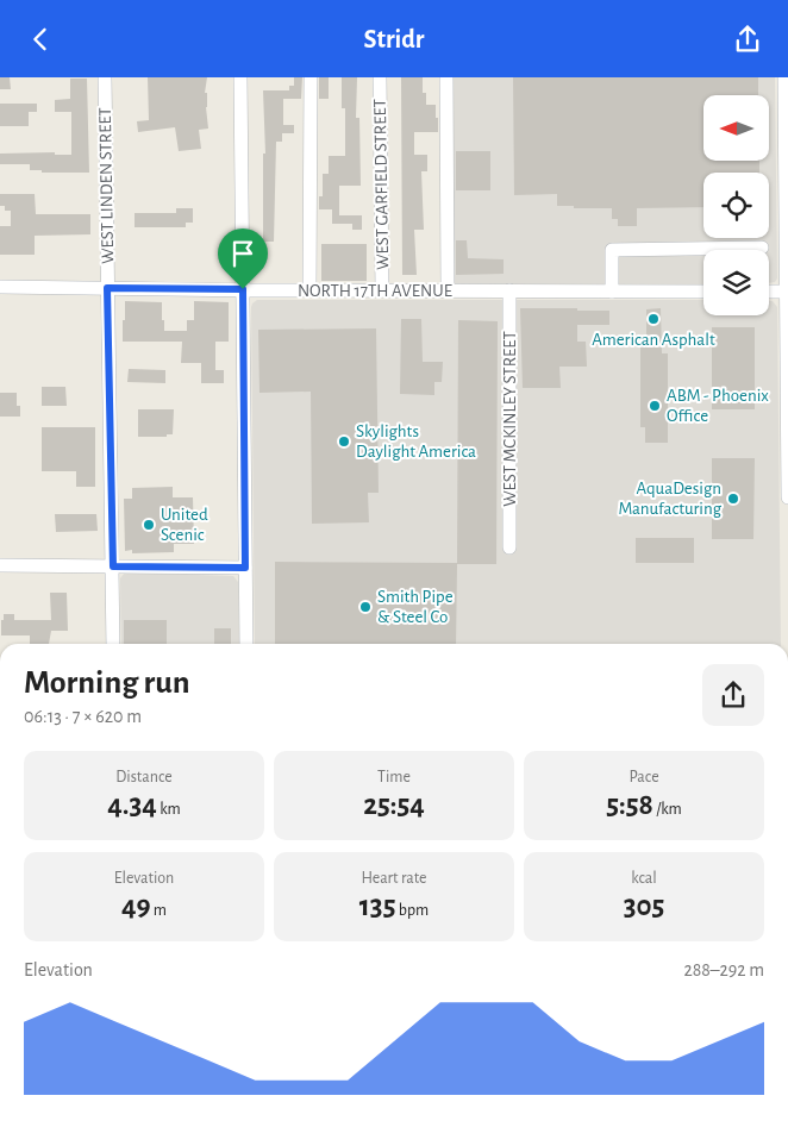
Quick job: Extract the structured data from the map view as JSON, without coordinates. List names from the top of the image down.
{
  "streets": {
    "street": [
      "WEST GARFIELD STREET",
      "WEST LINDEN STREET",
      "NORTH 17TH AVENUE",
      "WEST MCKINLEY STREET"
    ]
  },
  "crossings": [
    ["WEST GARFIELD STREET", "NORTH 17TH AVENUE"],
    ["WEST LINDEN STREET", "NORTH 17TH AVENUE"],
    ["NORTH 17TH AVENUE", "WEST MCKINLEY STREET"]
  ],
  "places": [
    "American Asphalt",
    "ABM - Phoenix Office",
    "Skylights Daylight America",
    "AquaDesign Manufacturing",
    "United Scenic",
    "Smith Pipe & Steel Co"
  ],
  "north": "left",
  "page": {
    "header": "Stridr",
    "heading": ["Morning run", "06:13 · 7 × 620 m"],
    "stats": [
      ["Distance", "4.34 km"],
      ["Time", "25:54"],
      ["Pace", "5:58 /km"],
      ["Elevation", "49 m"],
      ["Heart rate", "135 bpm"],
      ["kcal", "305"]
    ],
    "chart": ["Elevation", "288–292 m"]
  }
}
